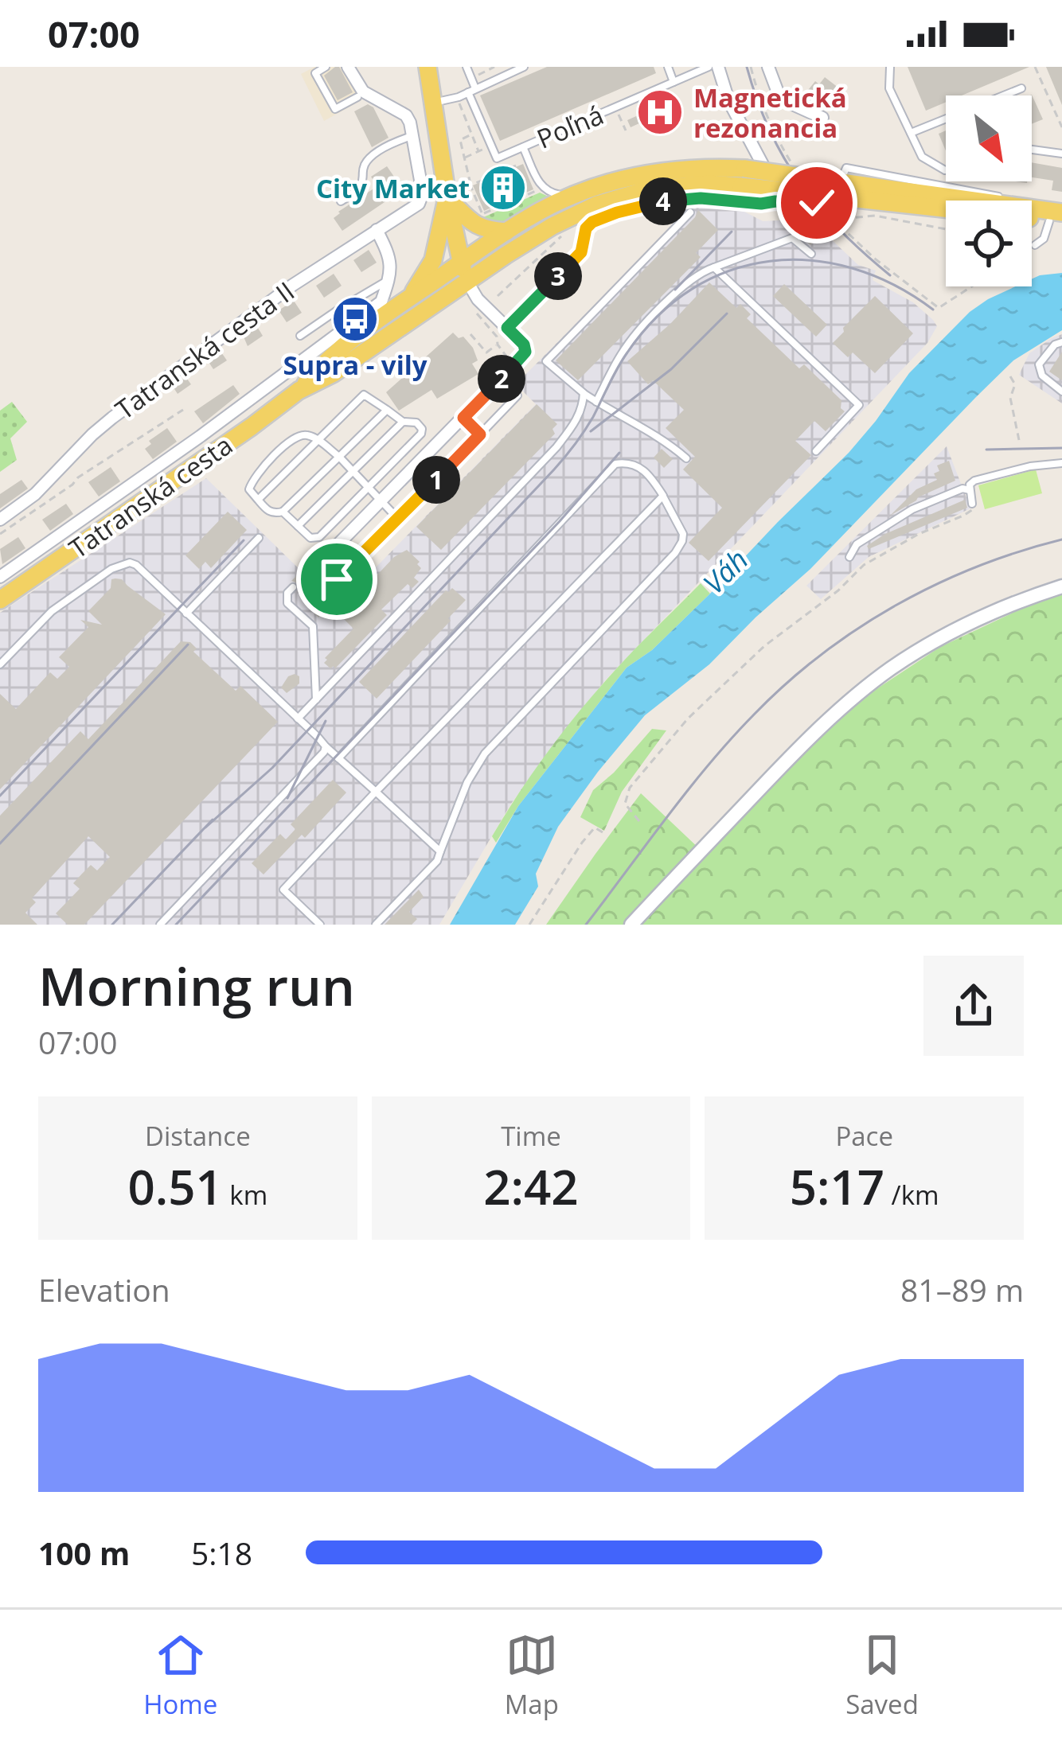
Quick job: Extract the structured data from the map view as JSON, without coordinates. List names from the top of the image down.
{
  "streets": {
    "main road": ["Tatranská cesta"],
    "street": ["Tatranská cesta II"],
    "lane": ["Poľná"]
  },
  "water": ["Váh"],
  "places": {
    "hospital": ["Magnetická rezonancia"],
    "building": ["City Market"],
    "bus stop": ["Supra - vily"]
  },
  "north": "bottom right",
  "page": {
    "status": "07:00",
    "pins": [
      "4",
      "3",
      "2",
      "1"
    ],
    "heading": ["Morning run", "07:00"],
    "stats": [
      ["Distance", "0.51 km"],
      ["Time", "2:42"],
      ["Pace", "5:17 /km"]
    ],
    "chart": ["Elevation", "81–89 m"],
    "list": [
      {
        "name": "100 m",
        "note": "5:18"
      }
    ],
    "tabs": ["Home", "Map", "Saved"]
  }
}
